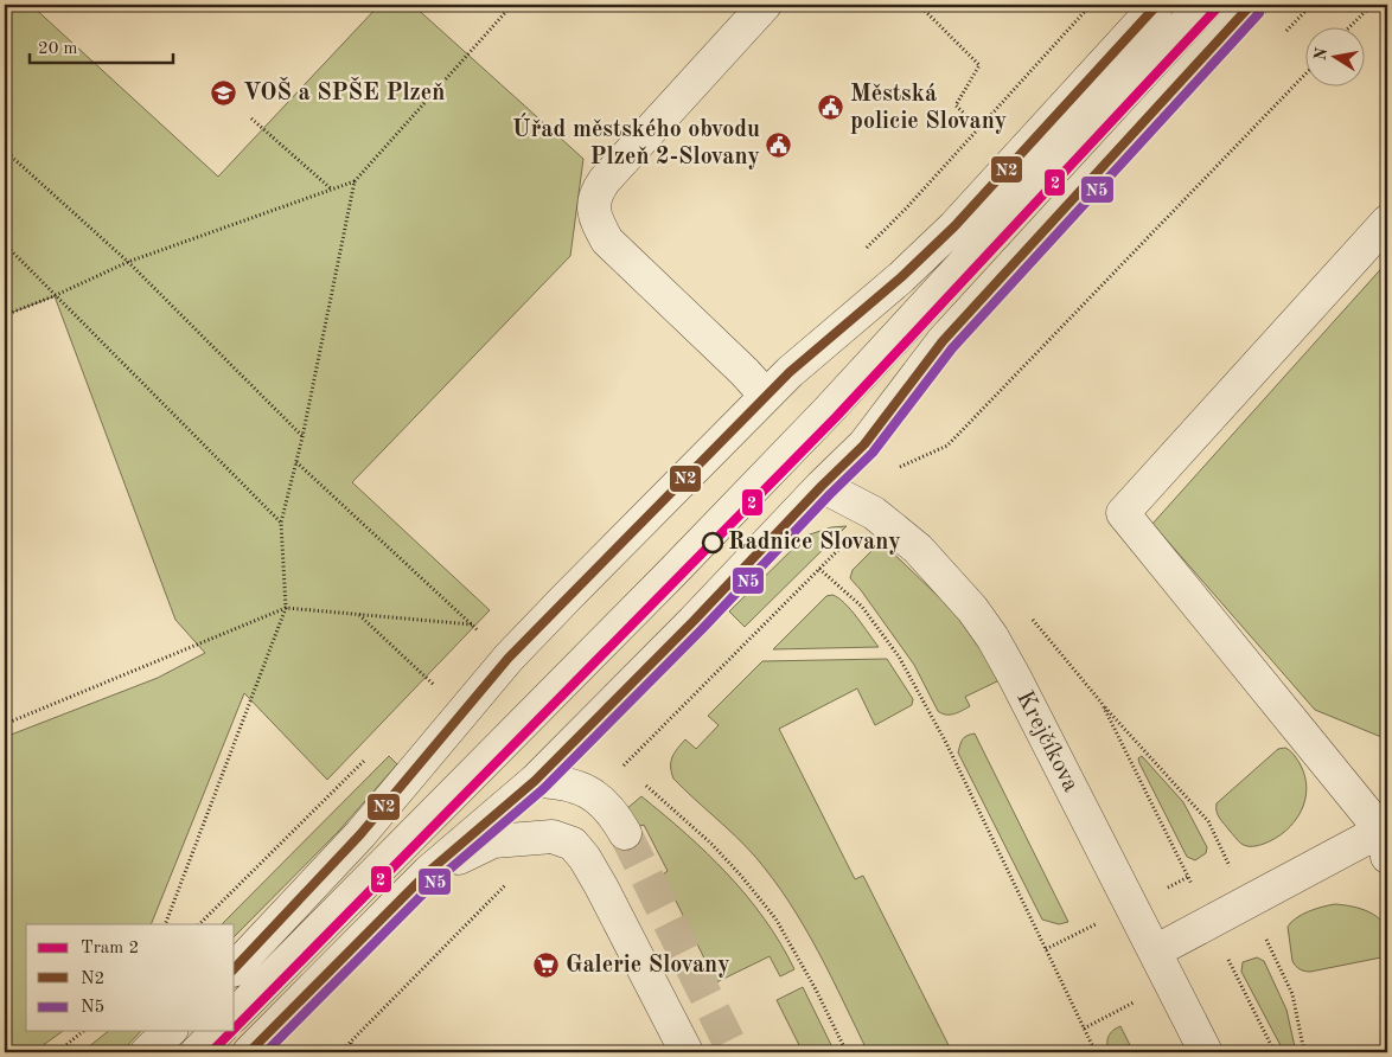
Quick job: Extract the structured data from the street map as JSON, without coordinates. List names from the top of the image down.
{
  "streets": {
    "street": ["Krejčíkova"]
  },
  "places": {
    "school or university": ["VOŠ a SPŠE Plzeň"],
    "public building": ["Městská policie Slovany", "Úřad městského obvodu Plzeň 2-Slovany"],
    "other": ["Radnice Slovany"],
    "supermarket": ["Galerie Slovany"]
  },
  "lines": ["tram line 2", "transit line N2", "transit line N5"],
  "legend": ["Tram 2", "N2", "N5"],
  "scale_bar": "20 m",
  "north": "left"
}
